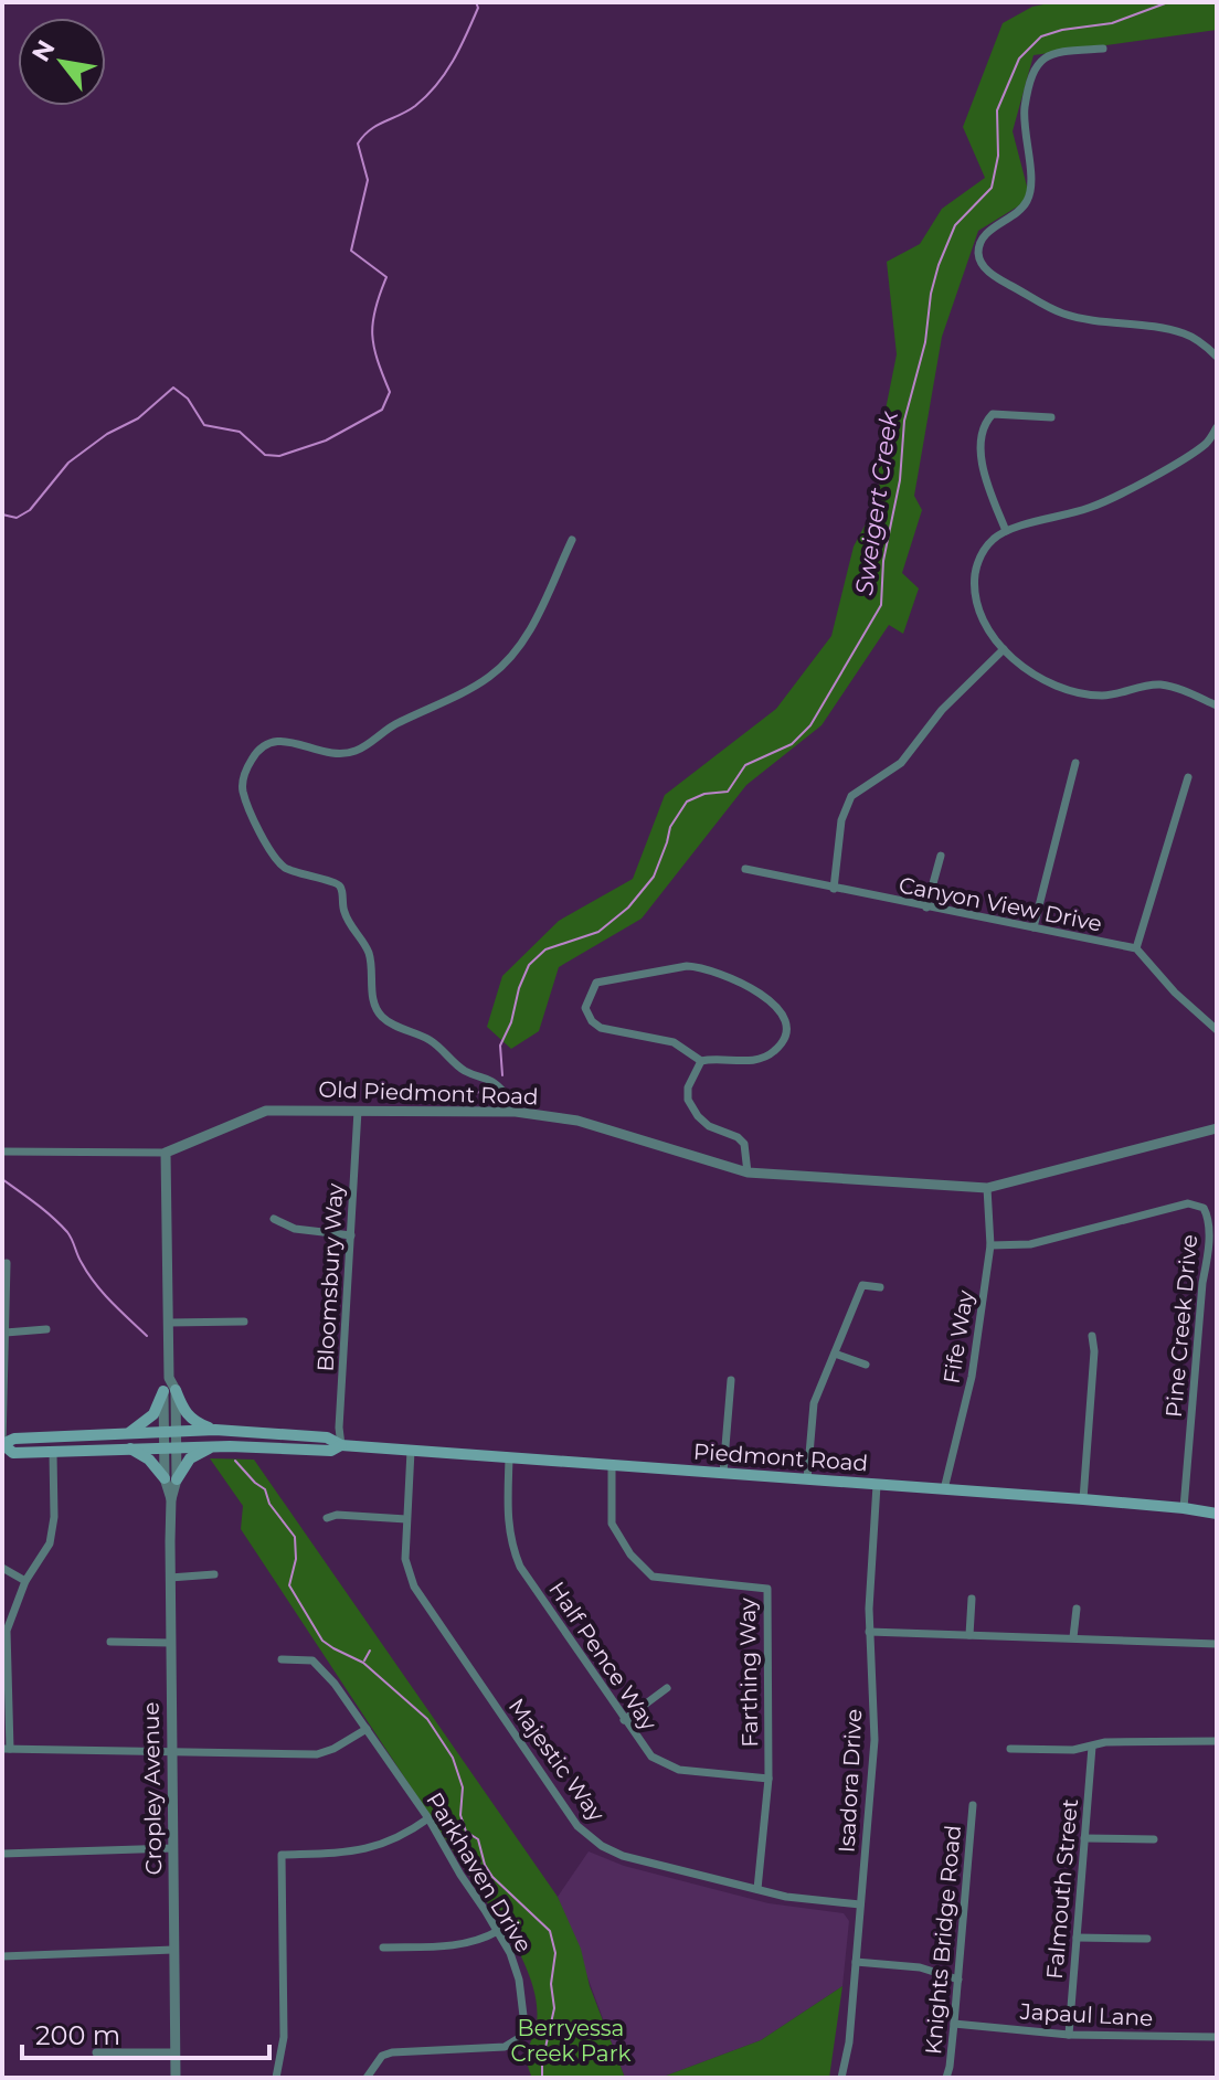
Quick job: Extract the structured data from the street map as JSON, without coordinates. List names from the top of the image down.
{
  "streets": {
    "main road": ["Piedmont Road"],
    "street": [
      "Canyon View Drive",
      "Old Piedmont Road",
      "Bloomsbury Way",
      "Pine Creek Drive",
      "Fife Way",
      "Half Pence Way",
      "Farthing Way",
      "Majestic Way",
      "Isadora Drive",
      "Cropley Avenue",
      "Parkhaven Drive",
      "Falmouth Street",
      "Knights Bridge Road",
      "Japaul Lane"
    ]
  },
  "crossings": [
    ["Old Piedmont Road", "Bloomsbury Way"],
    ["Old Piedmont Road", "Fife Way"],
    ["Old Piedmont Road", "Cropley Avenue"],
    ["Bloomsbury Way", "Piedmont Road"],
    ["Pine Creek Drive", "Fife Way"],
    ["Pine Creek Drive", "Piedmont Road"],
    ["Fife Way", "Piedmont Road"],
    ["Piedmont Road", "Half Pence Way"],
    ["Piedmont Road", "Farthing Way"],
    ["Piedmont Road", "Majestic Way"],
    ["Piedmont Road", "Isadora Drive"],
    ["Piedmont Road", "Cropley Avenue"],
    ["Half Pence Way", "Farthing Way"],
    ["Farthing Way", "Majestic Way"],
    ["Majestic Way", "Isadora Drive"],
    ["Falmouth Street", "Japaul Lane"],
    ["Knights Bridge Road", "Japaul Lane"]
  ],
  "water": ["Sweigert Creek"],
  "parks": ["Berryessa Creek Park"],
  "scale_bar": "200 m",
  "north": "top left"
}
